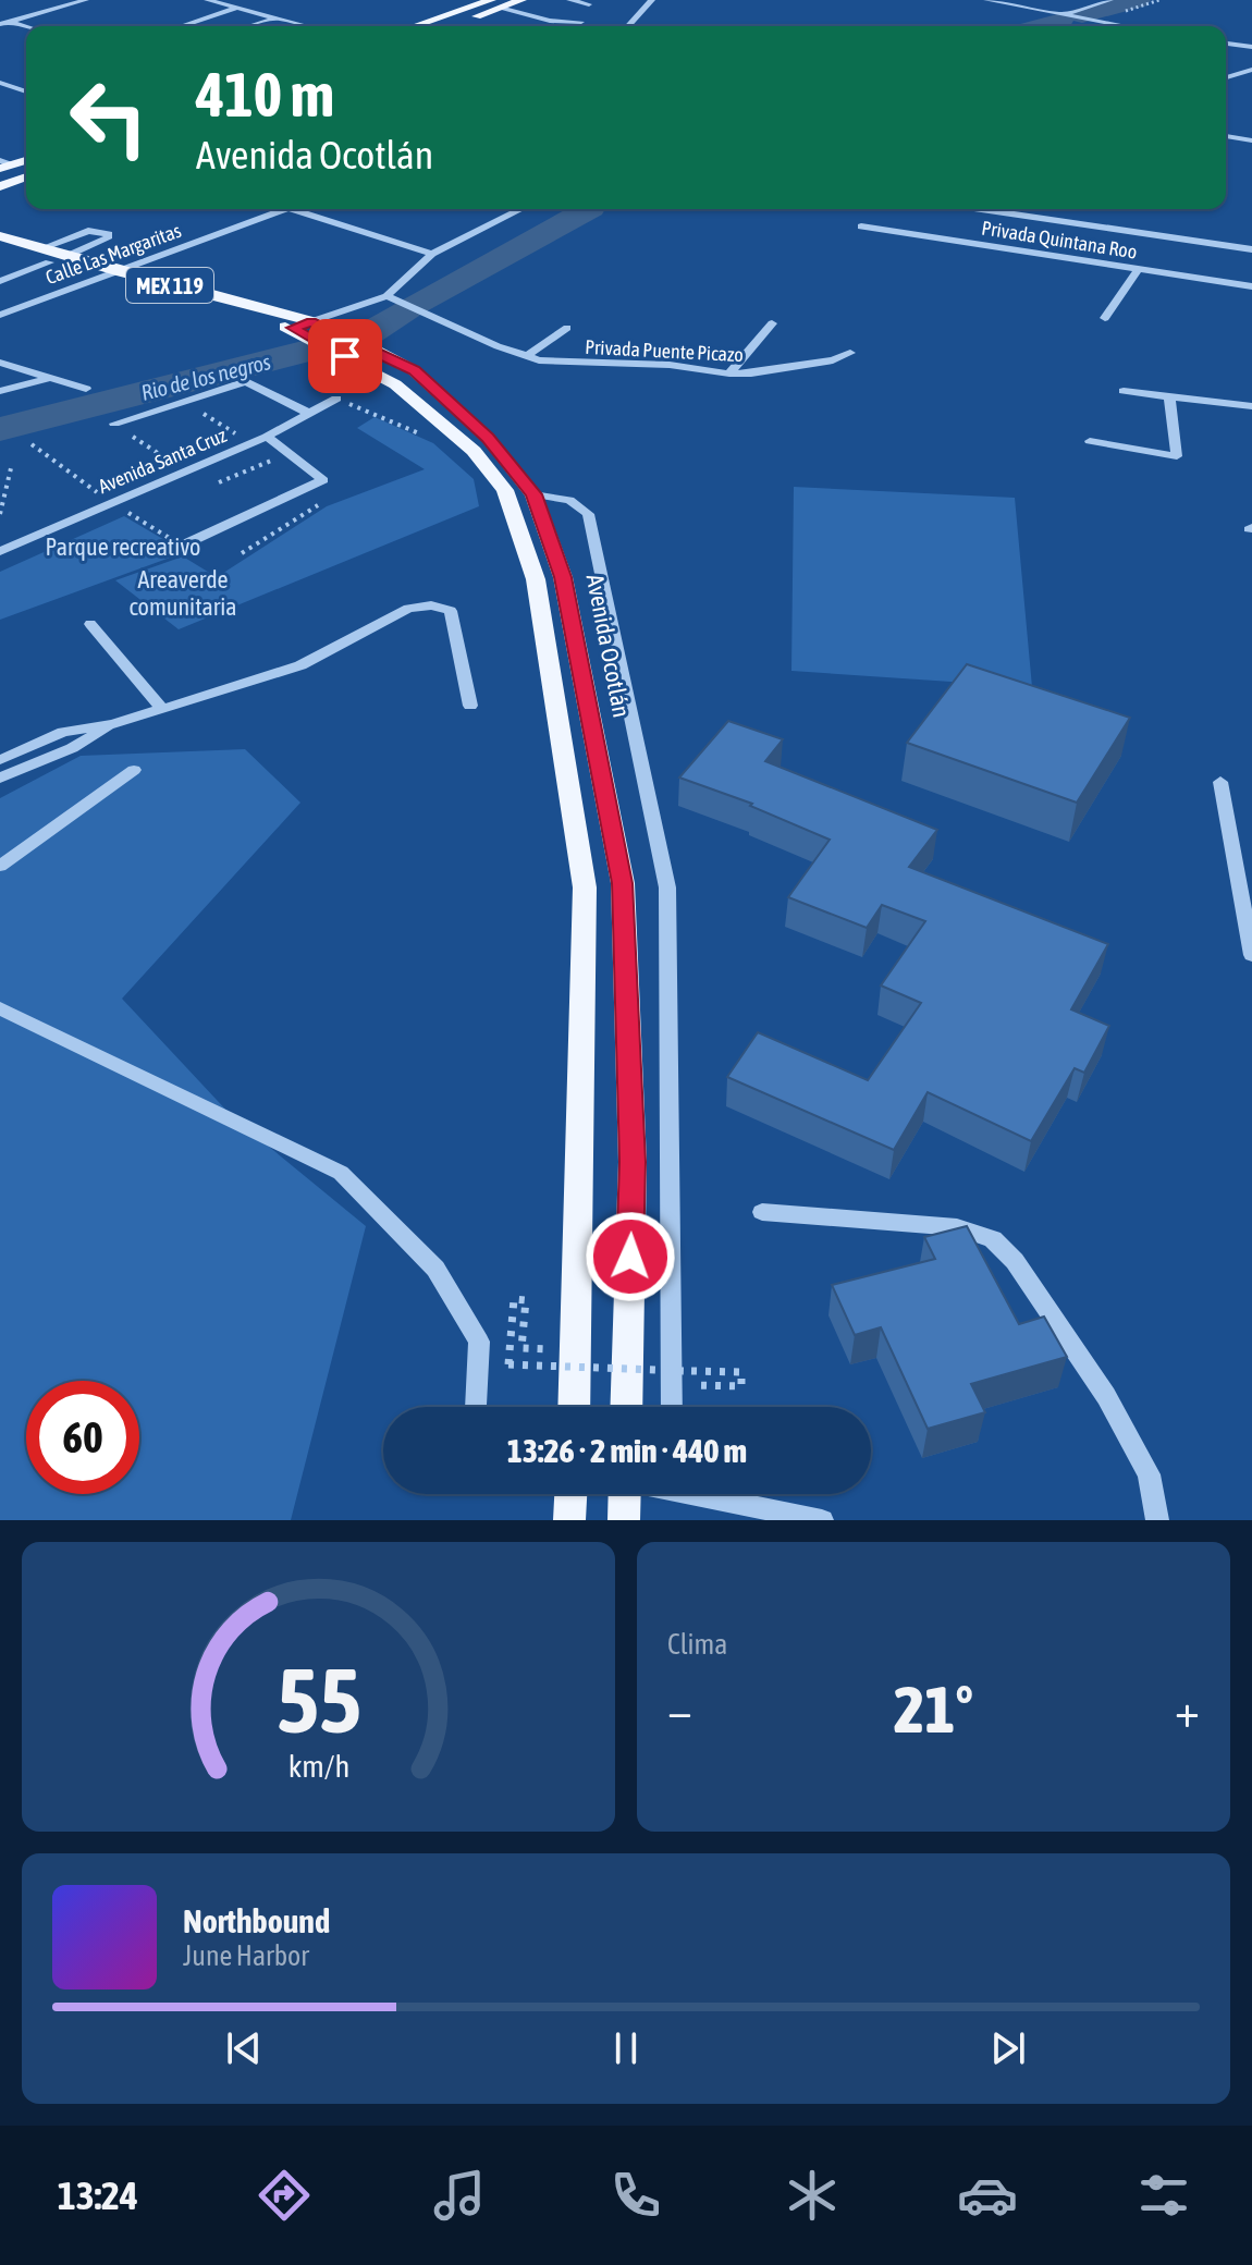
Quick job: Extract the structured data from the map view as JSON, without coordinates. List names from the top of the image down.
{
  "streets": {
    "main road": ["MEX 119", "Avenida Ocotlán"],
    "street": [
      "Privada Quintana Roo",
      "Calle Las Margaritas",
      "Privada Puente Picazo",
      "Avenida Santa Cruz"
    ]
  },
  "crossings": [
    ["Calle Las Margaritas", "Avenida Ocotlán"]
  ],
  "water": ["Rio de los negros"],
  "parks": ["Parque recreativo", "Areaverde comunitaria"],
  "page": {
    "turn": ["410 m", "Avenida Ocotlán"],
    "limit": "60",
    "trip": "13:26 · 2 min · 440 m",
    "tile": "Clima",
    "heat": ["−", "21°", "+"],
    "song": ["Northbound", "June Harbor"],
    "tabs": "13:24",
    "gauge": ["55", "km/h"]
  }
}
